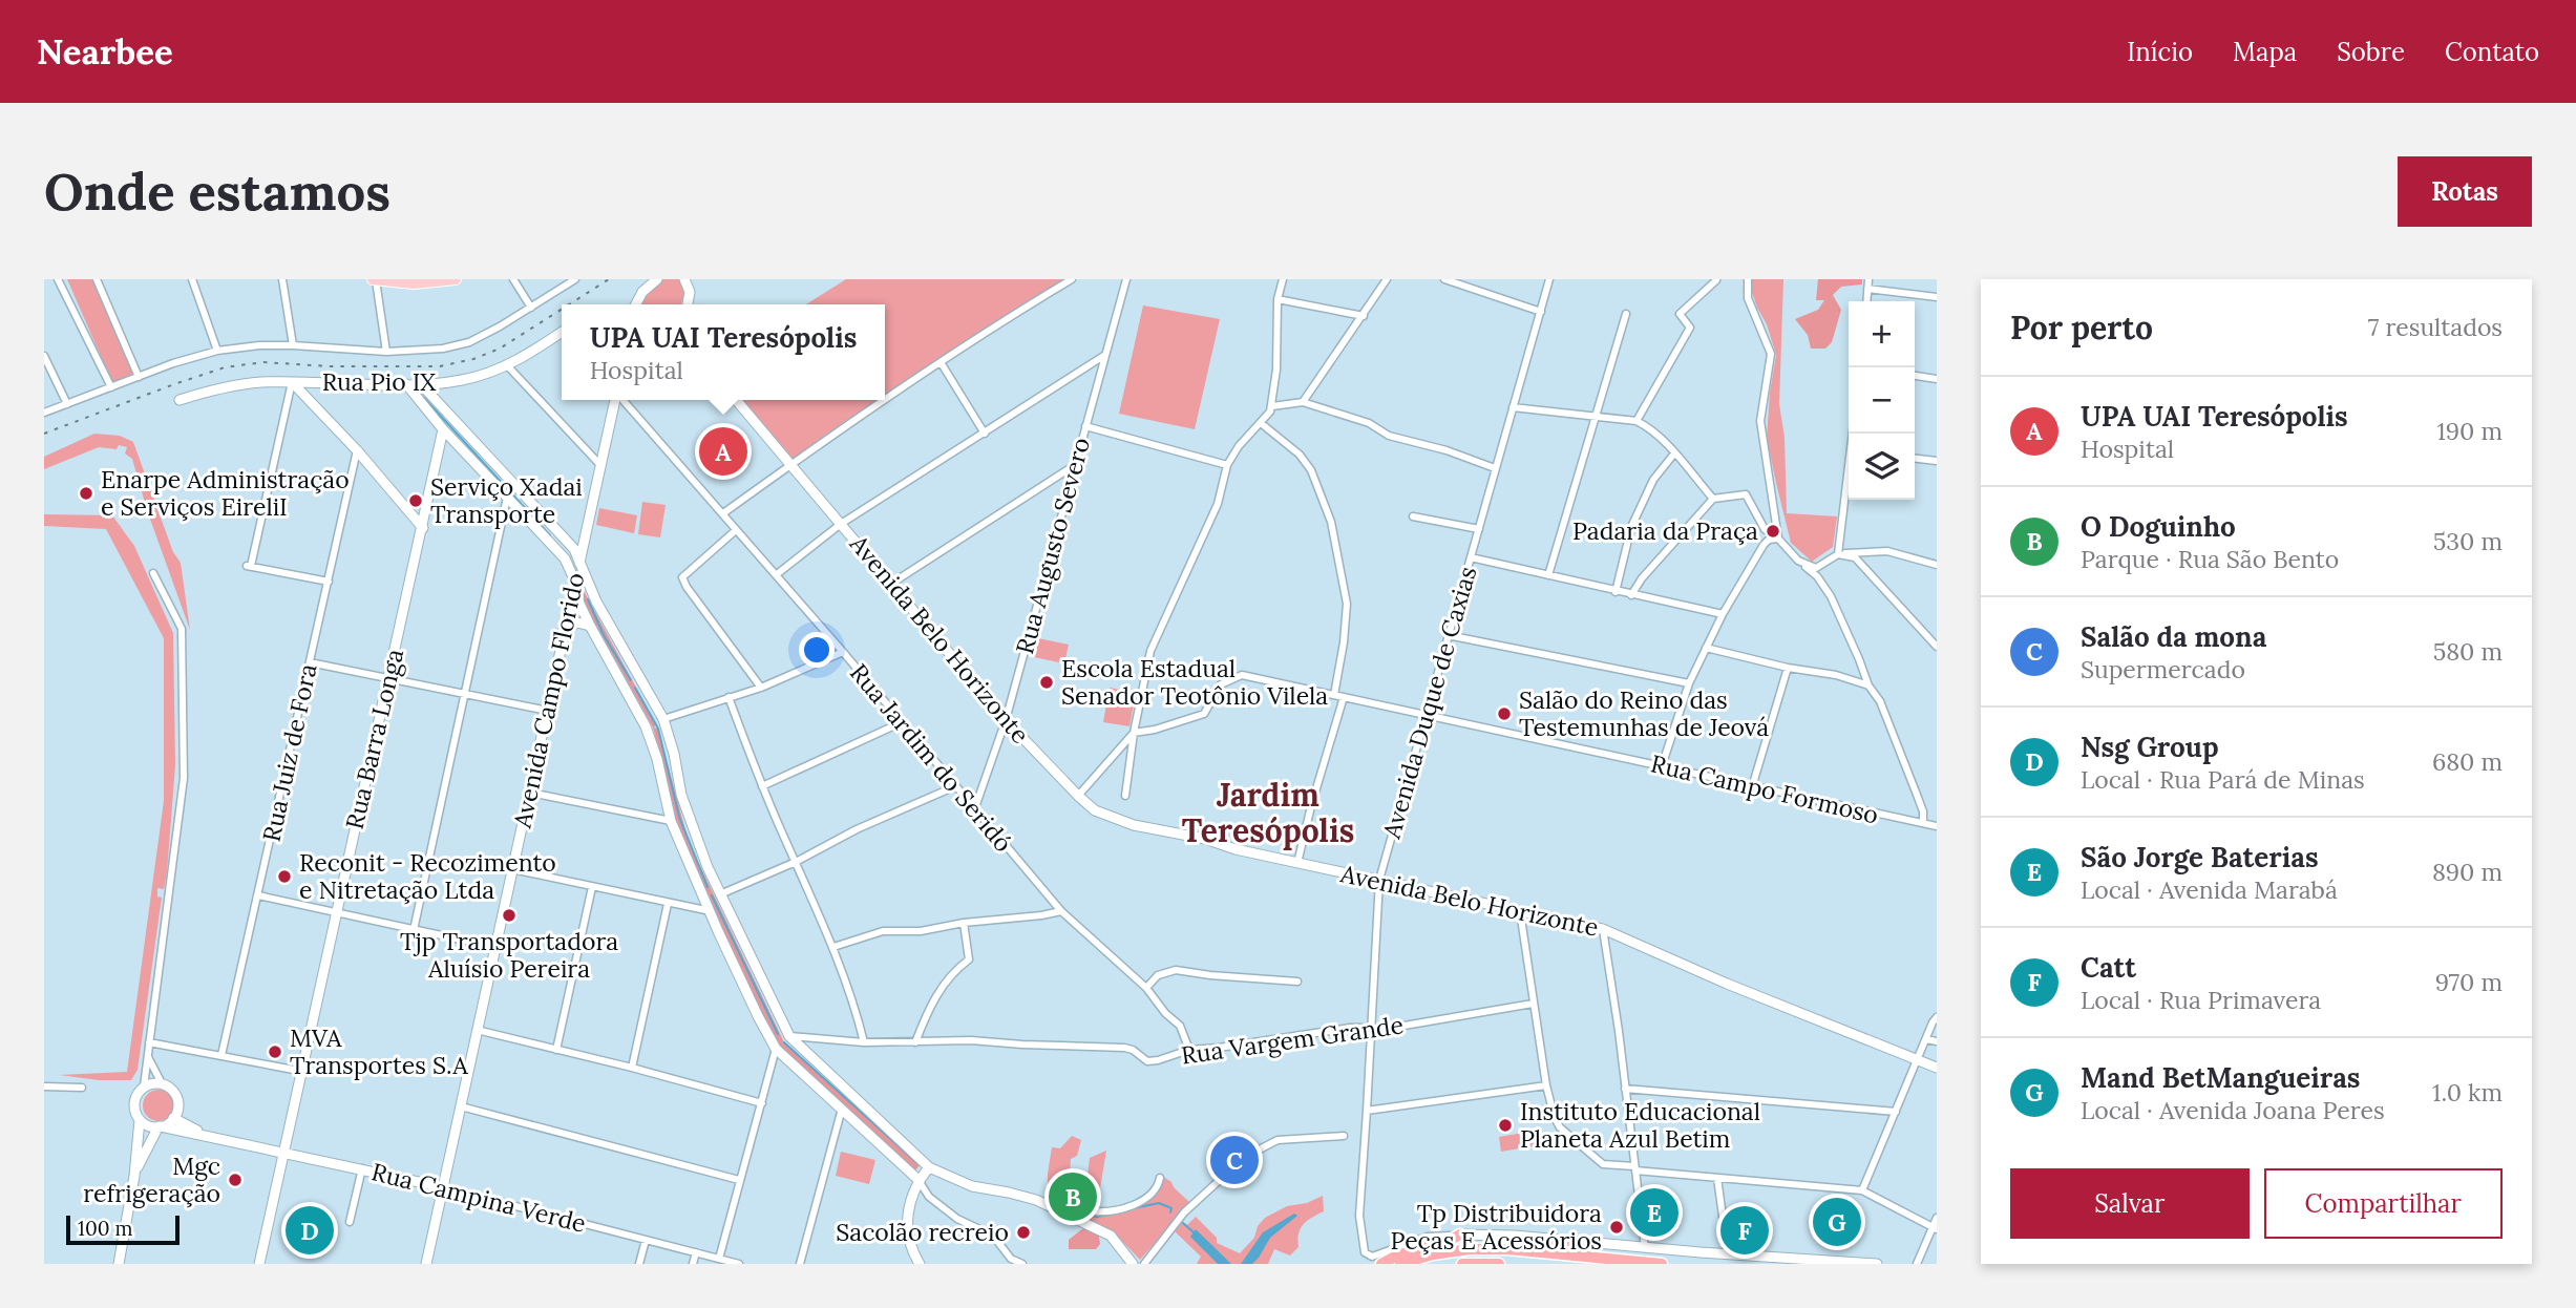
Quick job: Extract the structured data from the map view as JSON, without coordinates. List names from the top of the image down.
{
  "streets": {
    "street": [
      "Rua Pio IX",
      "Rua Augusto Severo",
      "Avenida Belo Horizonte",
      "Avenida Campo Florido",
      "Avenida Duque de Caxias",
      "Rua Barra Longa",
      "Rua Juiz de Fora",
      "Rua Jardim do Seridó",
      "Rua Campo Formoso",
      "Rua Vargem Grande",
      "Rua Campina Verde"
    ]
  },
  "crossings": [
    ["Rua Augusto Severo", "Avenida Belo Horizonte"],
    ["Rua Augusto Severo", "Rua Jardim do Seridó"],
    ["Avenida Belo Horizonte", "Avenida Duque de Caxias"],
    ["Avenida Campo Florido", "Rua Campina Verde"],
    ["Avenida Duque de Caxias", "Rua Campo Formoso"],
    ["Avenida Duque de Caxias", "Rua Vargem Grande"],
    ["Rua Barra Longa", "Rua Campina Verde"],
    ["Rua Jardim do Seridó", "Rua Vargem Grande"]
  ],
  "districts": ["Jardim Teresópolis"],
  "places": [
    "Enarpe Administração e Serviços EireliI",
    "Serviço Xadai Transporte",
    "Padaria da Praça",
    "Escola Estadual Senador Teotônio Vilela",
    "Salão do Reino das Testemunhas de Jeová",
    "Reconit - Recozimento e Nitretação Ltda",
    "Tjp Transportadora Aluísio Pereira",
    "MVA Transportes S.A",
    "Instituto Educacional Planeta Azul Betim",
    "Mgc refrigeração",
    "Tp Distribuidora Peças E Acessórios",
    "Sacolão recreio"
  ],
  "scale_bar": "100 m",
  "page": {
    "header": "Nearbee",
    "nav": [
      "Início",
      "Mapa",
      "Sobre",
      "Contato"
    ],
    "buttons": [
      "Rotas",
      ["Salvar", "Compartilhar"]
    ],
    "title": "Onde estamos",
    "heading": ["Por perto", "7 resultados"],
    "map_buttons": ["+", "−"],
    "popup": ["UPA UAI Teresópolis", "Hospital"],
    "list": [
      {
        "mark": "A",
        "name": "UPA UAI Teresópolis",
        "note": "Hospital",
        "value": "190 m"
      },
      {
        "mark": "B",
        "name": "O Doguinho",
        "note": "Parque · Rua São Bento",
        "value": "530 m"
      },
      {
        "mark": "C",
        "name": "Salão da mona",
        "note": "Supermercado",
        "value": "580 m"
      },
      {
        "mark": "D",
        "name": "Nsg Group",
        "note": "Local · Rua Pará de Minas",
        "value": "680 m"
      },
      {
        "mark": "E",
        "name": "São Jorge Baterias",
        "note": "Local · Avenida Marabá",
        "value": "890 m"
      },
      {
        "mark": "F",
        "name": "Catt",
        "note": "Local · Rua Primavera",
        "value": "970 m"
      },
      {
        "mark": "G",
        "name": "Mand BetMangueiras",
        "note": "Local · Avenida Joana Peres",
        "value": "1.0 km"
      }
    ],
    "pins": [
      "A",
      "C",
      "B",
      "E",
      "G",
      "D",
      "F"
    ],
    "scale": "100 m"
  }
}
